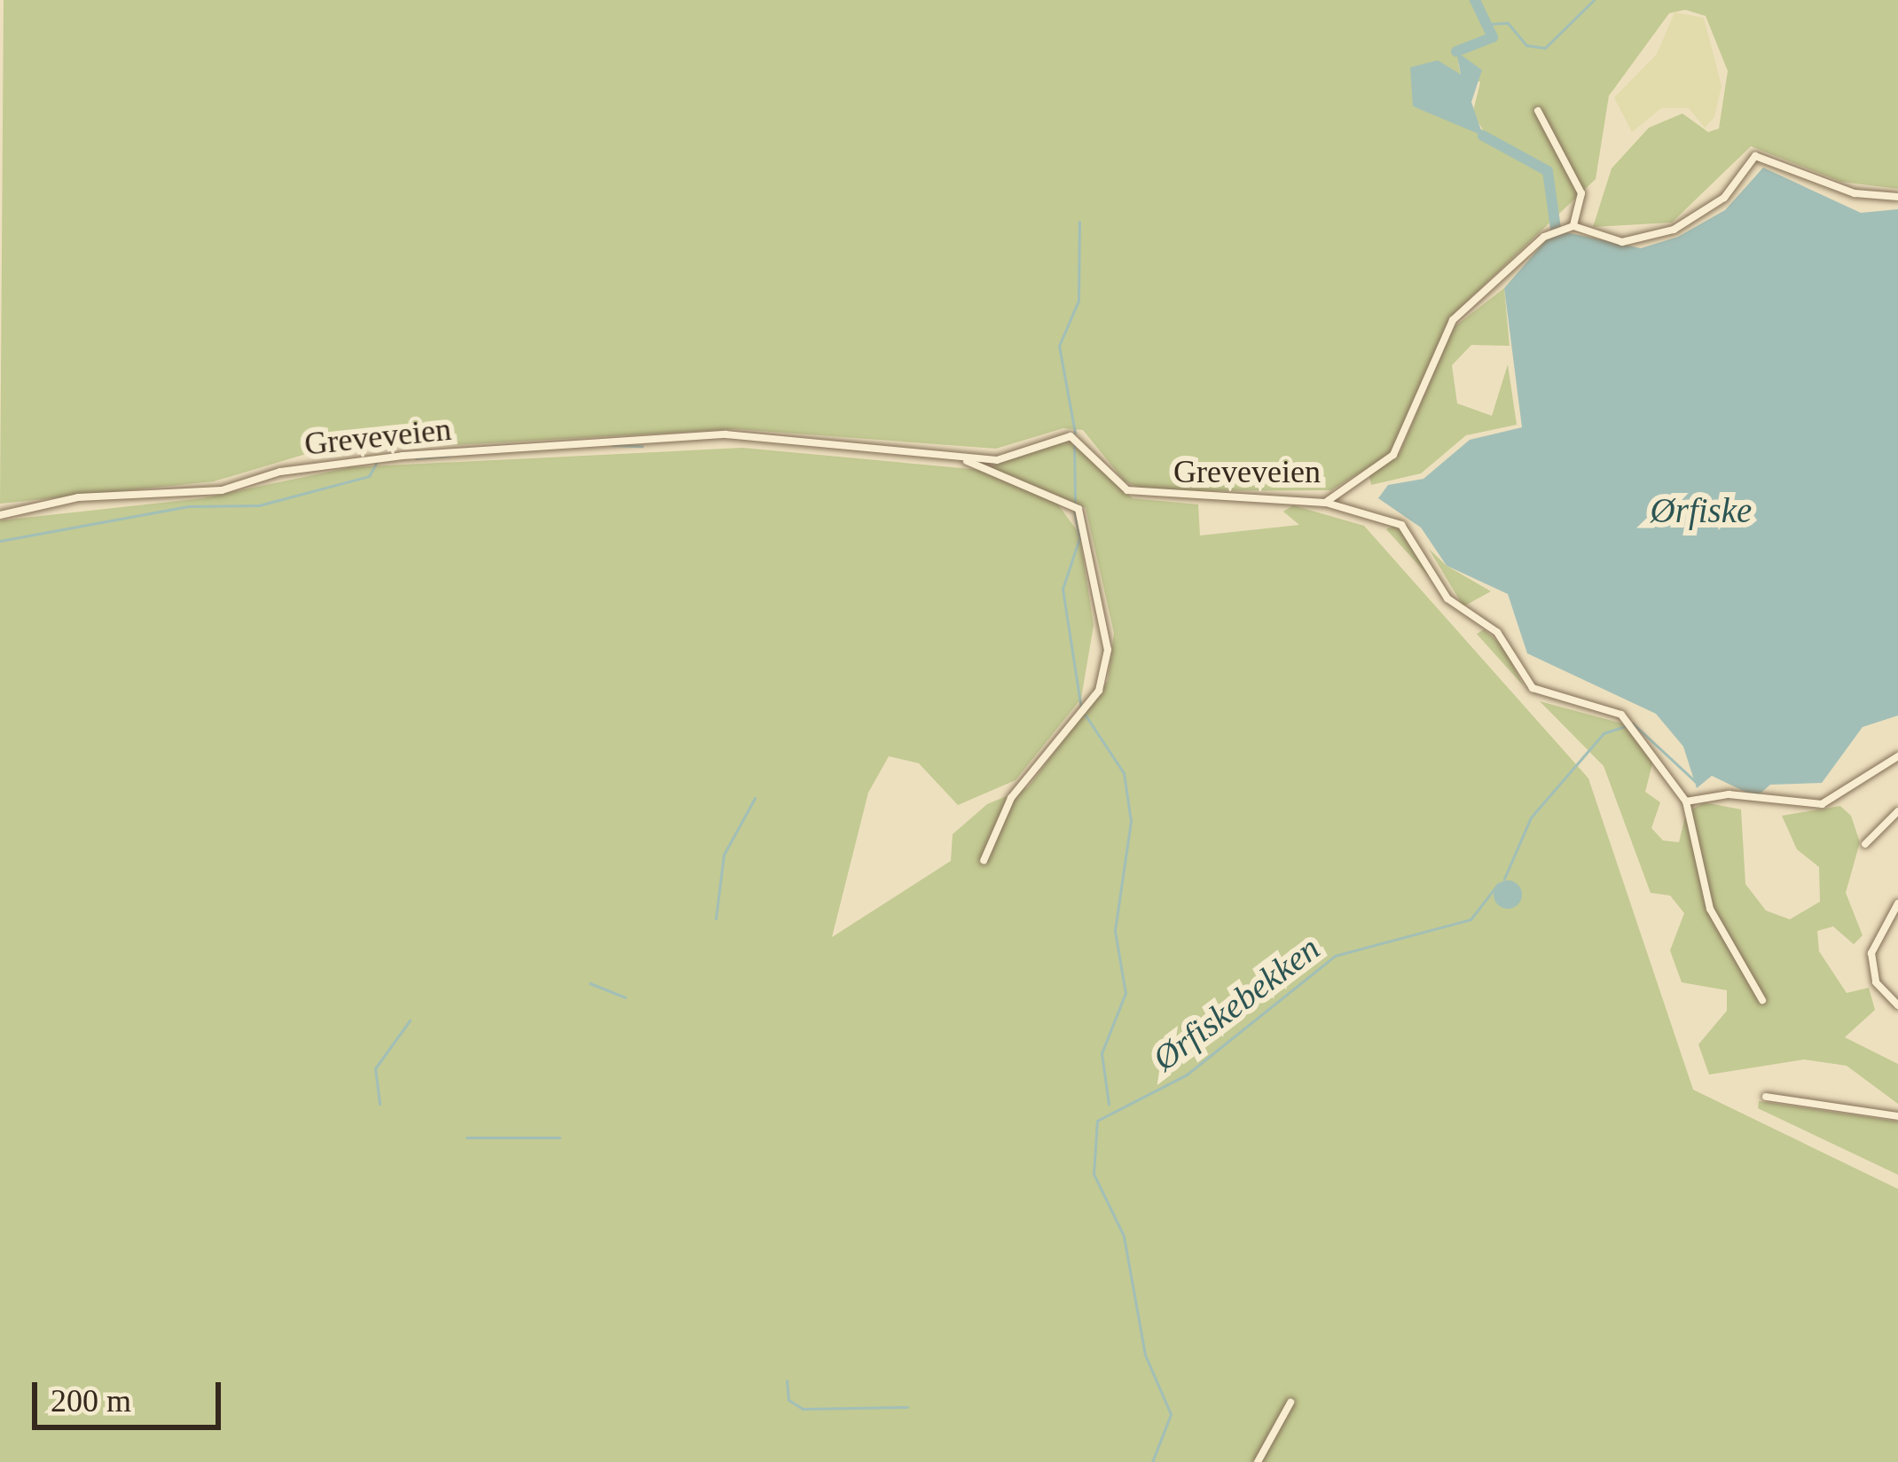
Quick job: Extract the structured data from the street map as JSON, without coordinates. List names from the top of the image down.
{
  "streets": {
    "street": ["Greveveien"]
  },
  "water": ["Ørfiske", "Ørfiskebekken"],
  "scale_bar": "200 m"
}
